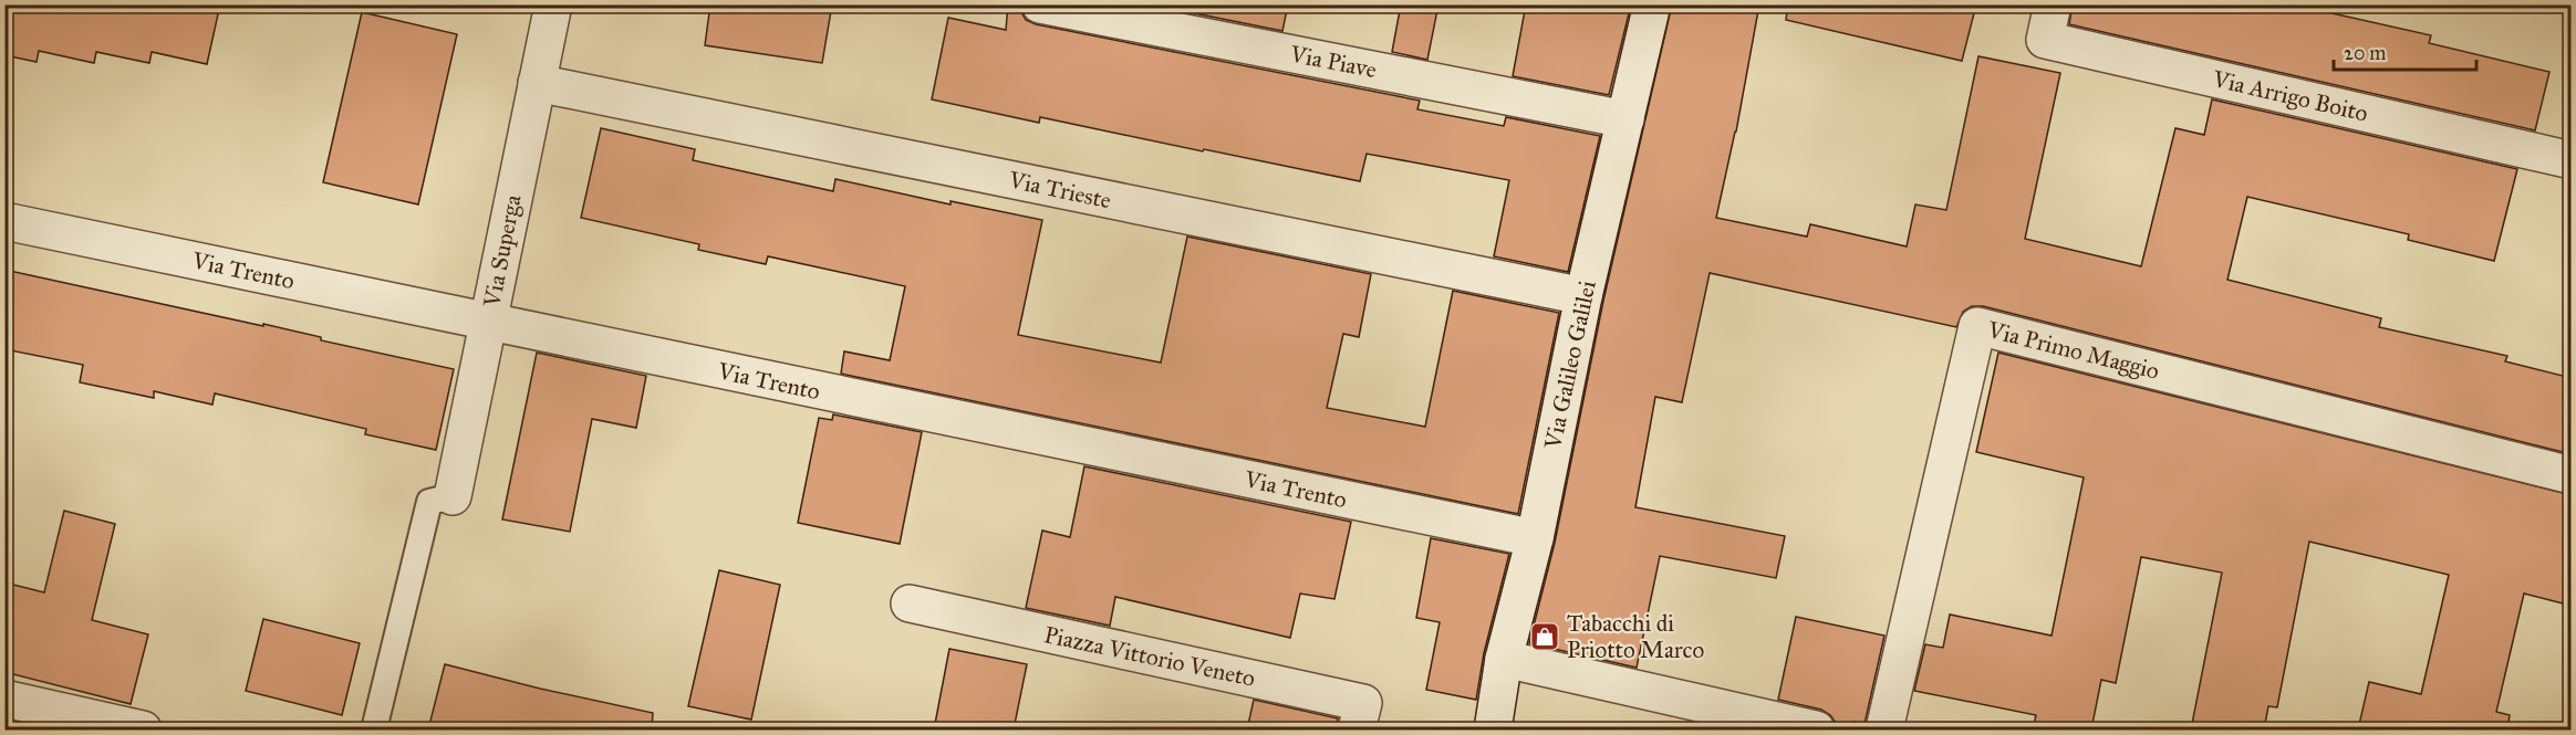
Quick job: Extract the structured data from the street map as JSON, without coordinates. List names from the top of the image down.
{
  "streets": {
    "street": [
      "Via Piave",
      "Via Arrigo Boito",
      "Via Trieste",
      "Via Superga",
      "Via Trento",
      "Via Primo Maggio",
      "Via Galileo Galilei",
      "Piazza Vittorio Veneto"
    ]
  },
  "crossings": [
    ["Via Piave", "Via Galileo Galilei"],
    ["Via Trieste", "Via Superga"],
    ["Via Trieste", "Via Galileo Galilei"],
    ["Via Superga", "Via Trento"],
    ["Via Trento", "Via Galileo Galilei"]
  ],
  "places": {
    "shop": ["Tabacchi di Priotto Marco"]
  },
  "scale_bar": "20 m"
}
